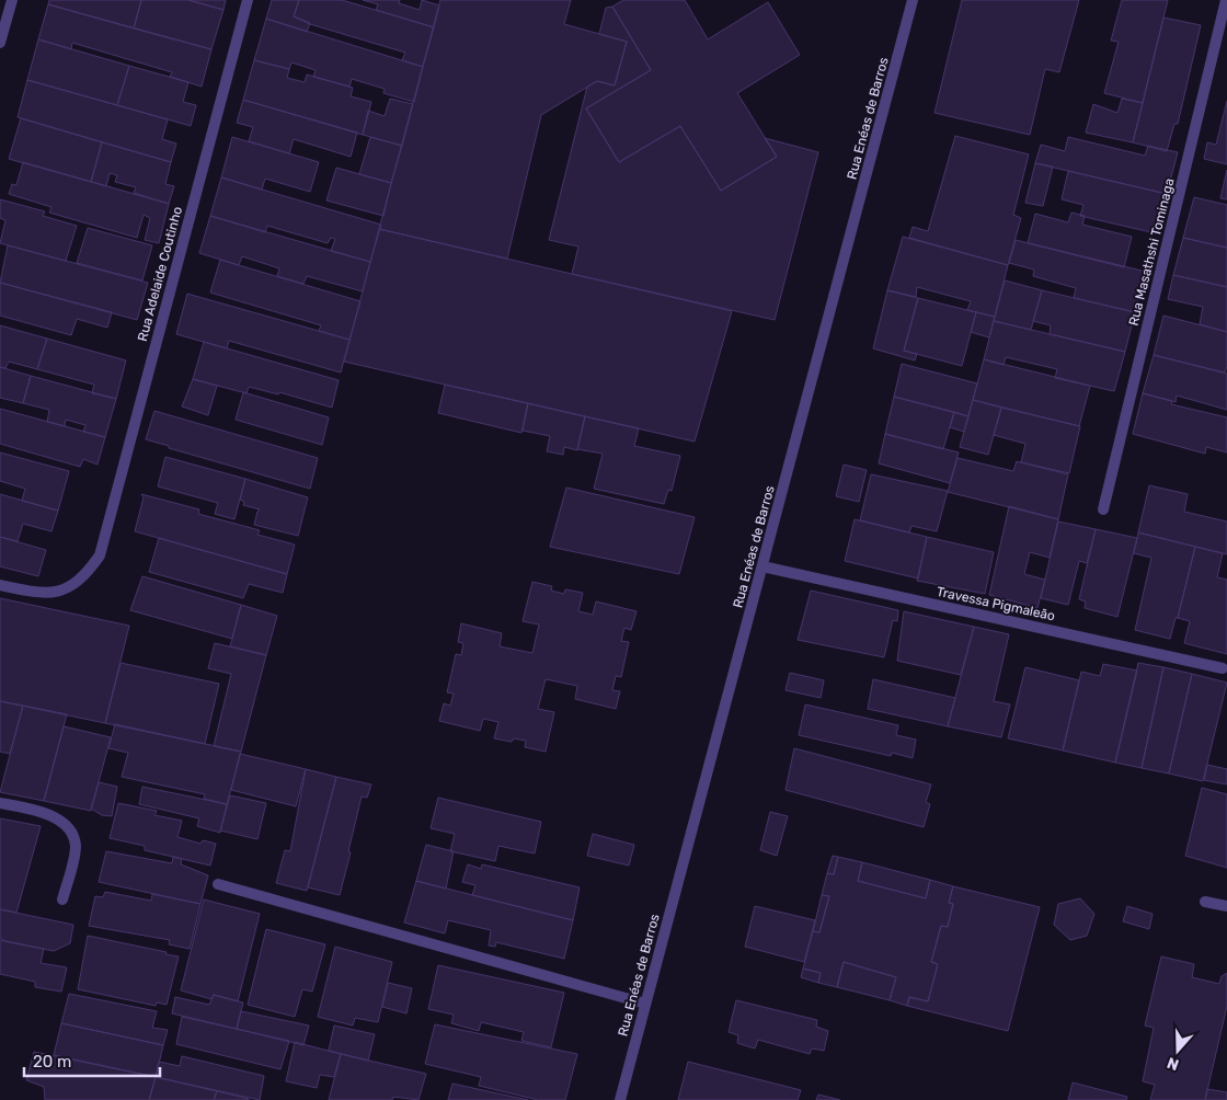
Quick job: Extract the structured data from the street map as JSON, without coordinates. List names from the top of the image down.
{
  "streets": {
    "street": [
      "Rua Enéas de Barros",
      "Rua Masathshi Tominaga",
      "Rua Adelaide Coutinho",
      "Travessa Pigmaleão"
    ]
  },
  "crossings": [
    ["Rua Enéas de Barros", "Travessa Pigmaleão"]
  ],
  "scale_bar": "20 m",
  "north": "bottom"
}
